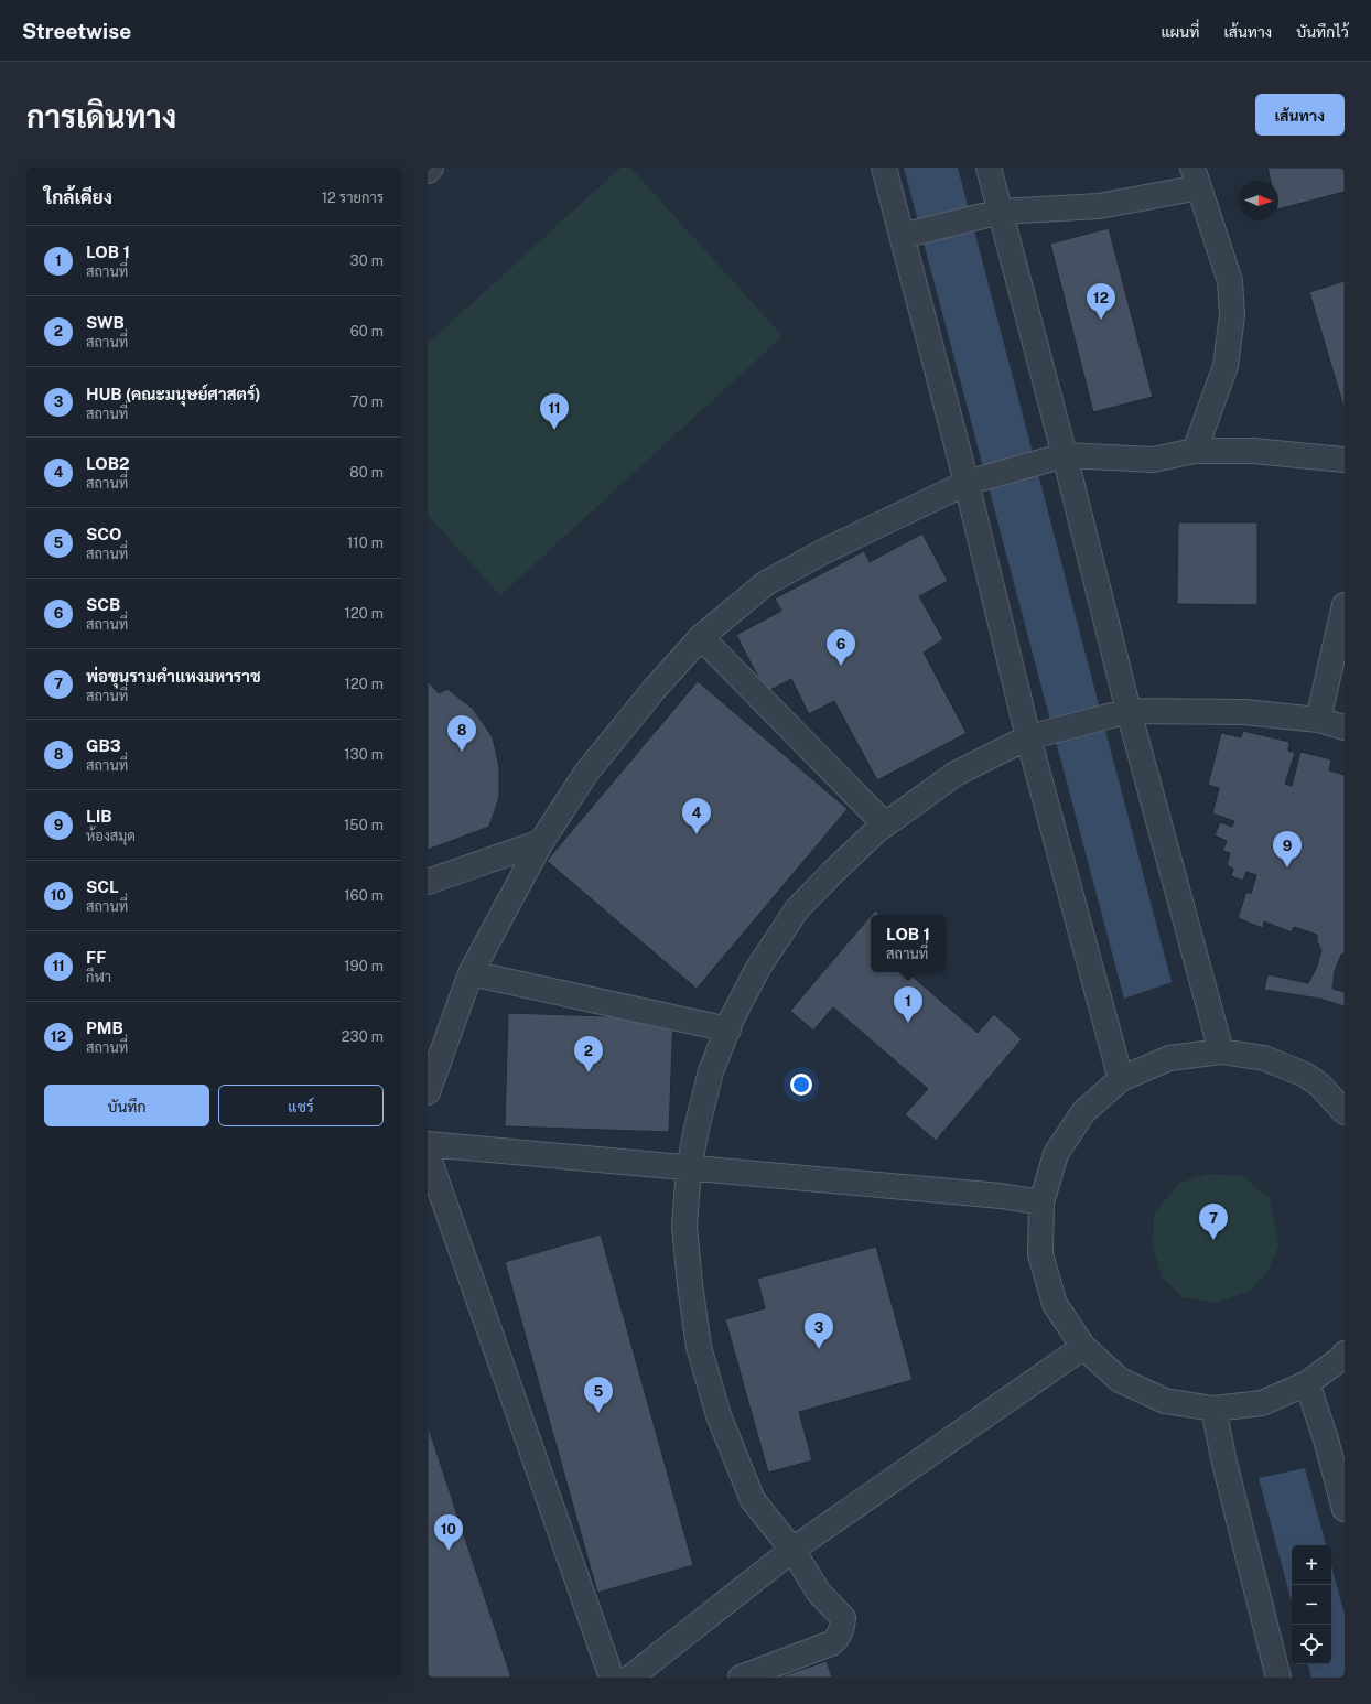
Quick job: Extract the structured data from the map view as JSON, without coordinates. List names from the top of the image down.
{
  "north": "right",
  "page": {
    "header": "Streetwise",
    "nav": ["แผนที่", "เส้นทาง", "บันทึกไว้"],
    "buttons": [
      "เส้นทาง",
      ["บันทึก", "แชร์"]
    ],
    "title": "การเดินทาง",
    "heading": ["ใกล้เคียง", "12 รายการ"],
    "list": [
      {
        "mark": "1",
        "name": "LOB 1",
        "note": "สถานที่",
        "value": "30 m"
      },
      {
        "mark": "2",
        "name": "SWB",
        "note": "สถานที่",
        "value": "60 m"
      },
      {
        "mark": "3",
        "name": "HUB (คณะมนุษย์ศาสตร์)",
        "note": "สถานที่",
        "value": "70 m"
      },
      {
        "mark": "4",
        "name": "LOB2",
        "note": "สถานที่",
        "value": "80 m"
      },
      {
        "mark": "5",
        "name": "SCO",
        "note": "สถานที่",
        "value": "110 m"
      },
      {
        "mark": "6",
        "name": "SCB",
        "note": "สถานที่",
        "value": "120 m"
      },
      {
        "mark": "7",
        "name": "พ่อขุนรามคำแหงมหาราช",
        "note": "สถานที่",
        "value": "120 m"
      },
      {
        "mark": "8",
        "name": "GB3",
        "note": "สถานที่",
        "value": "130 m"
      },
      {
        "mark": "9",
        "name": "LIB",
        "note": "ห้องสมุด",
        "value": "150 m"
      },
      {
        "mark": "10",
        "name": "SCL",
        "note": "สถานที่",
        "value": "160 m"
      },
      {
        "mark": "11",
        "name": "FF",
        "note": "กีฬา",
        "value": "190 m"
      },
      {
        "mark": "12",
        "name": "PMB",
        "note": "สถานที่",
        "value": "230 m"
      }
    ],
    "pins": [
      "12",
      "11",
      "6",
      "8",
      "4",
      "9",
      "1",
      "2",
      "7",
      "3",
      "5",
      "10"
    ],
    "popup": ["LOB 1", "สถานที่"],
    "map_buttons": ["+", "−"]
  }
}
